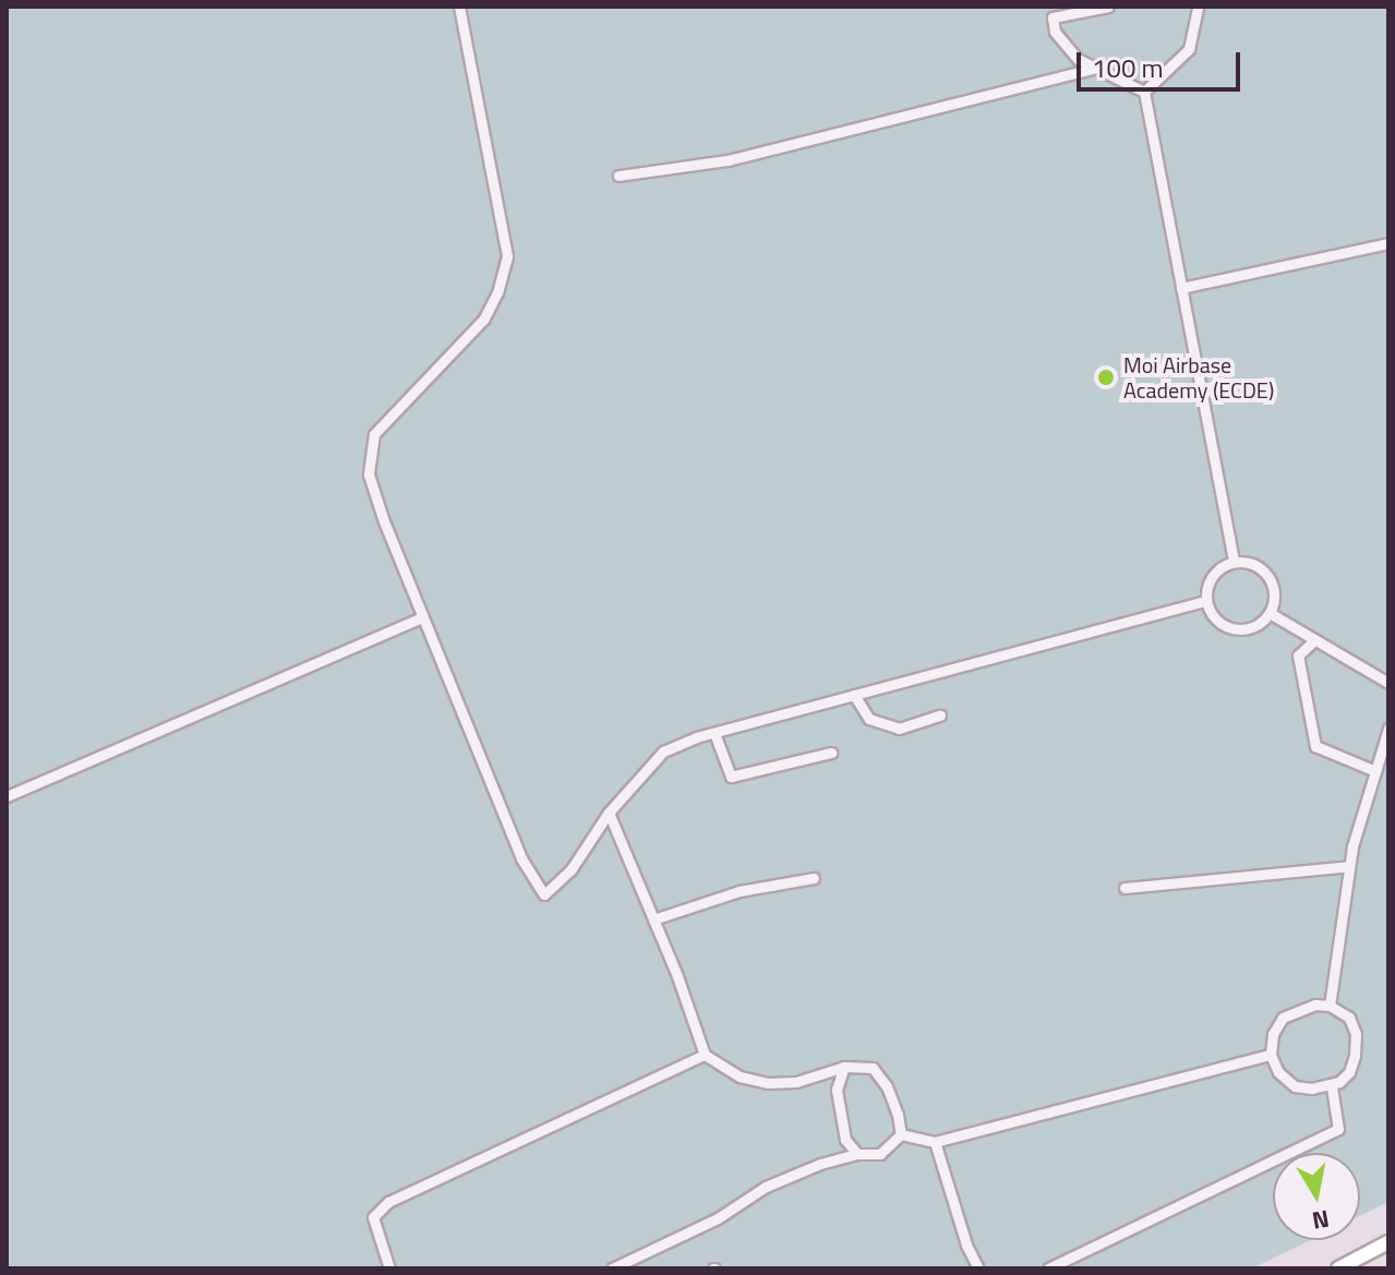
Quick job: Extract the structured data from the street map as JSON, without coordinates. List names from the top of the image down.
{
  "places": ["Moi Airbase Academy (ECDE)"],
  "scale_bar": "100 m",
  "north": "bottom"
}
